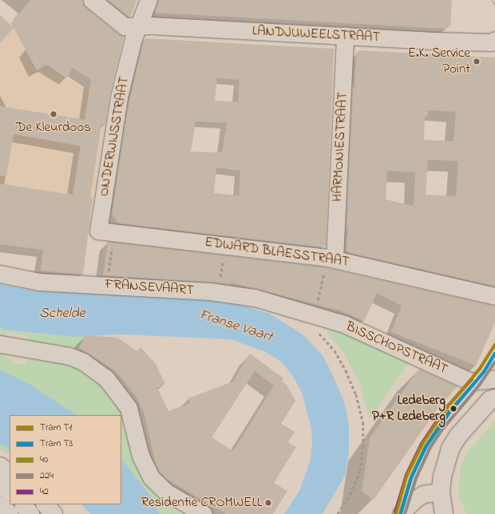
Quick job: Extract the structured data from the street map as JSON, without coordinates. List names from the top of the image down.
{
  "streets": {
    "street": [
      "LANDJUWEELSTRAAT",
      "ONDERWIJSSTRAAT",
      "HARMONIESTRAAT",
      "EDWARD BLAESSTRAAT",
      "FRANSEVAART",
      "BISSCHOPSTRAAT"
    ]
  },
  "crossings": [
    ["LANDJUWEELSTRAAT", "ONDERWIJSSTRAAT"],
    ["LANDJUWEELSTRAAT", "HARMONIESTRAAT"],
    ["ONDERWIJSSTRAAT", "EDWARD BLAESSTRAAT"],
    ["HARMONIESTRAAT", "EDWARD BLAESSTRAAT"],
    ["FRANSEVAART", "BISSCHOPSTRAAT"]
  ],
  "water": ["Schelde", "Franse Vaart"],
  "places": [
    "E.K. Service Point",
    "De Kleurdoos",
    "Ledeberg P+R Ledeberg",
    "Residentie CROMWELL"
  ],
  "lines": [
    "tram line T1",
    "tram line T3",
    "transit line 224",
    "transit line 42",
    "transit line 40"
  ],
  "legend": [
    "Tram T1",
    "Tram T3",
    "40",
    "224",
    "42"
  ]
}
